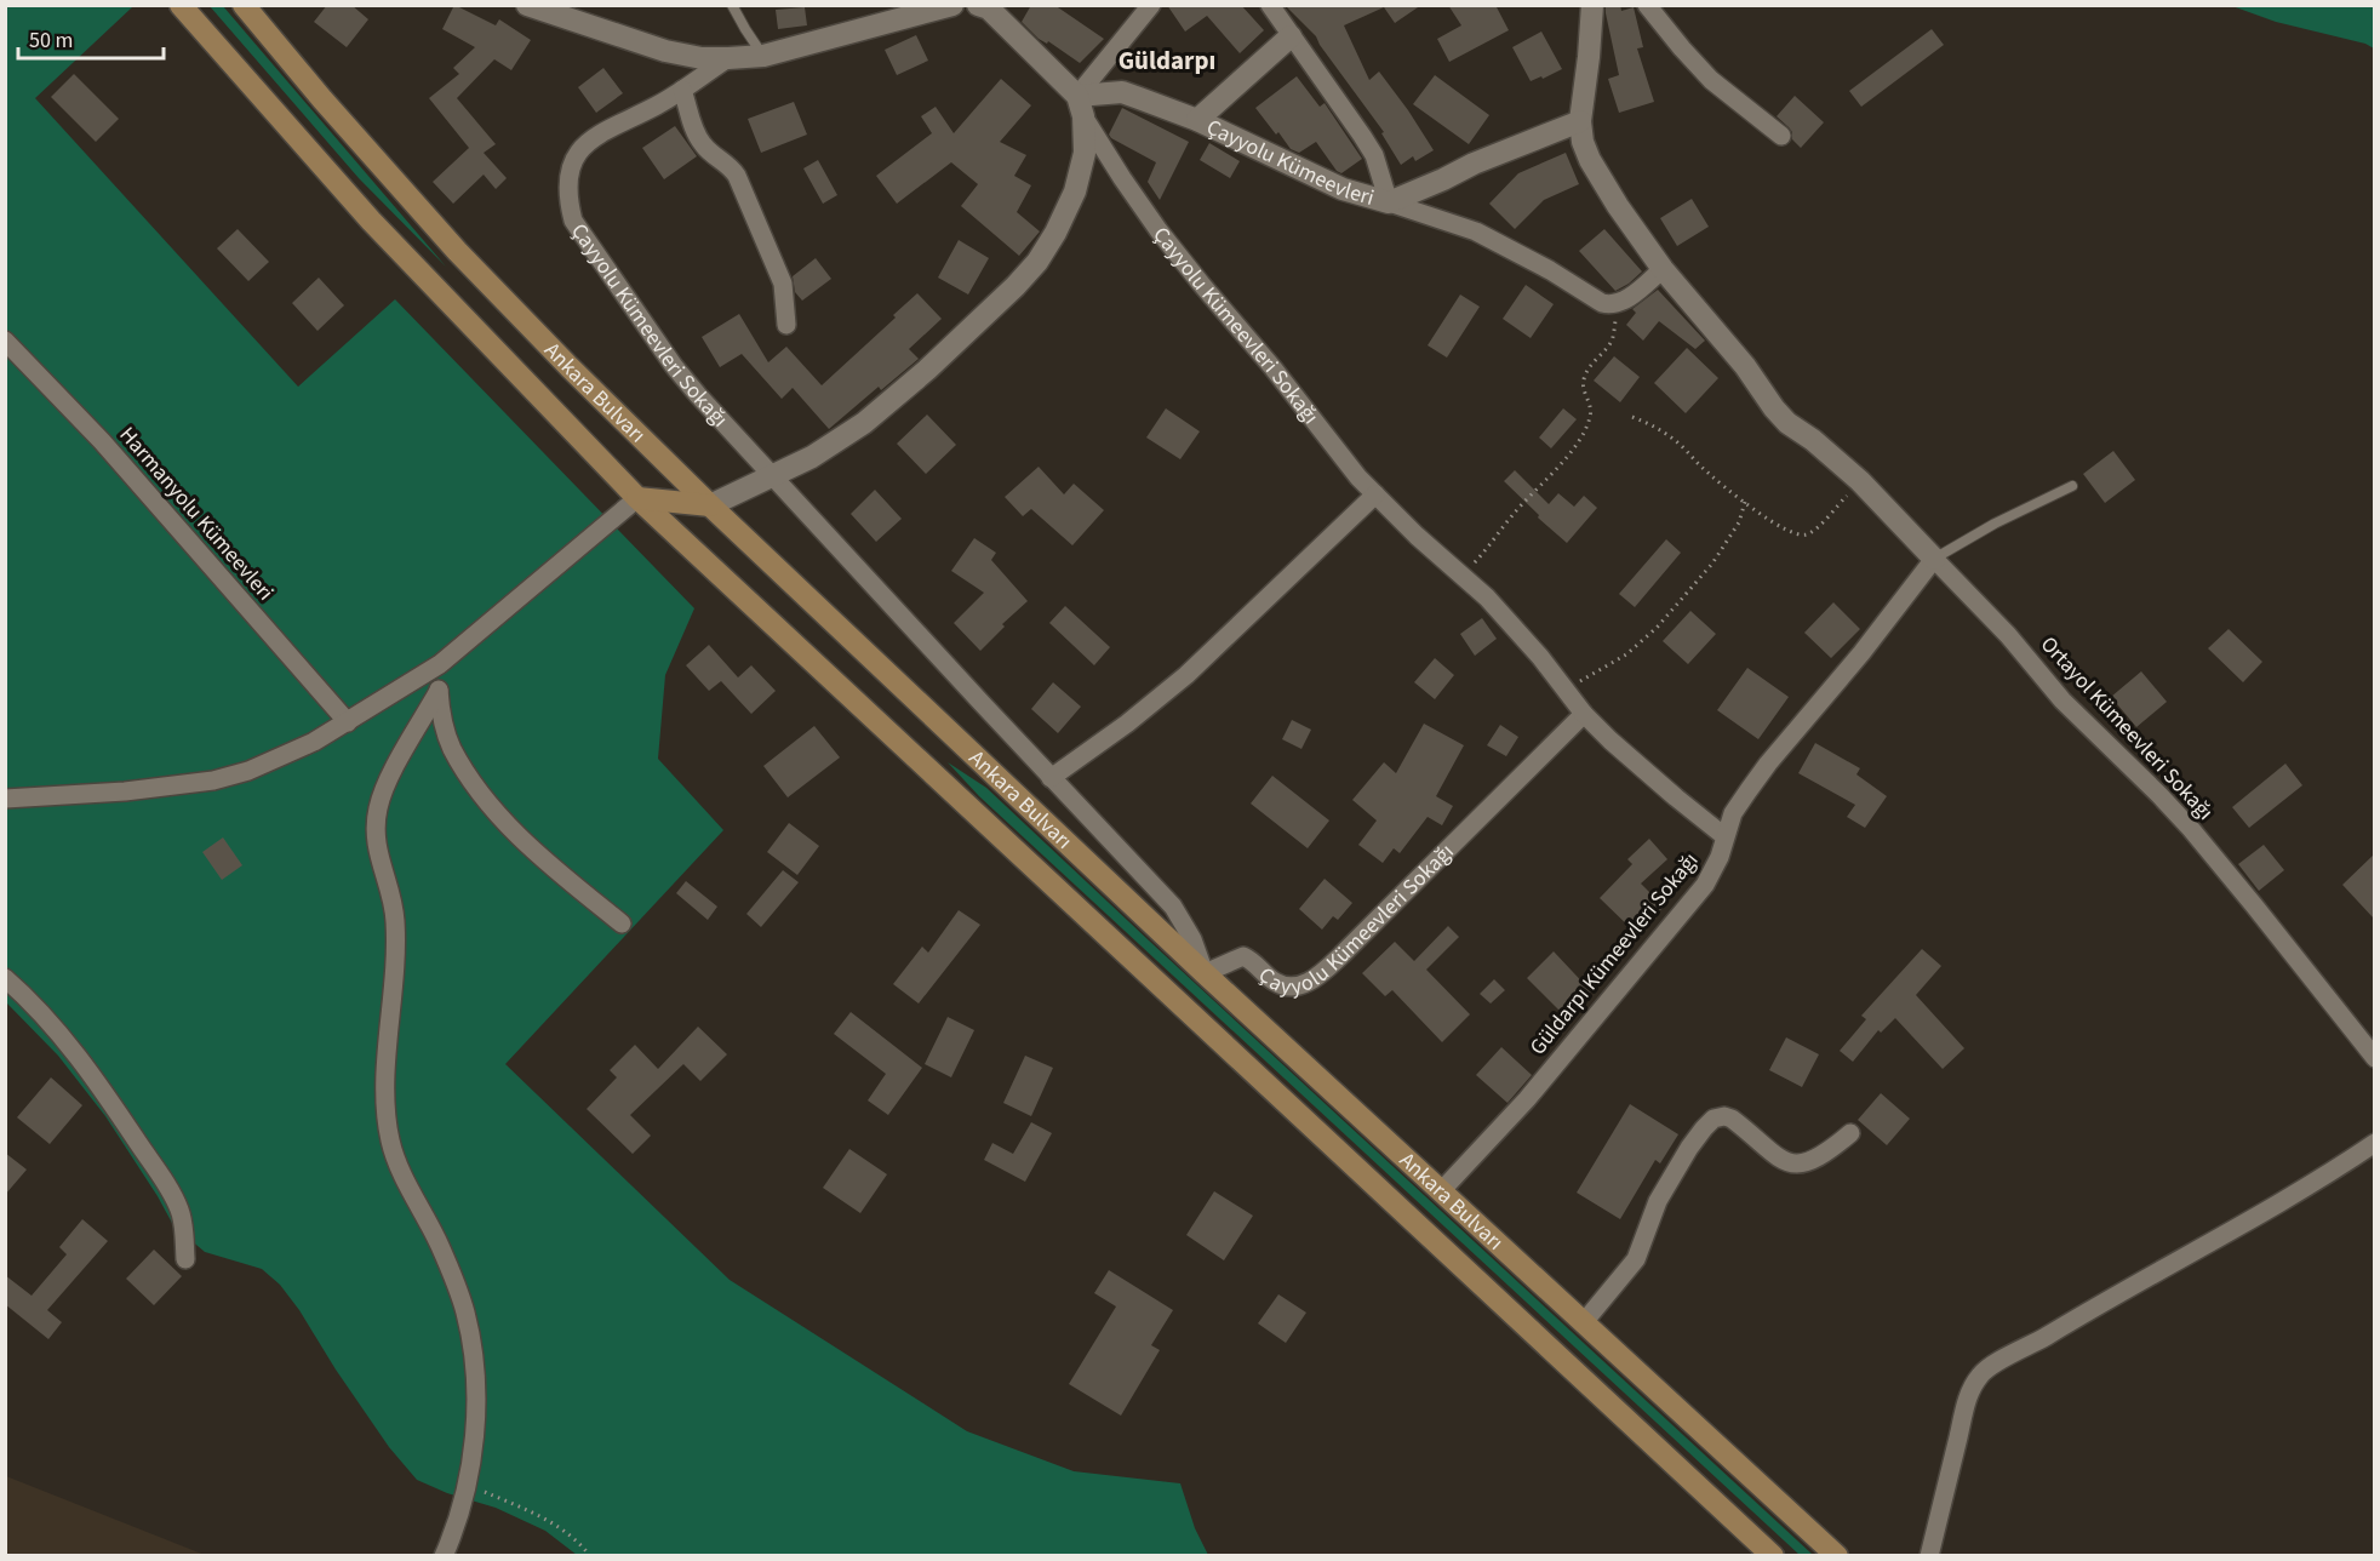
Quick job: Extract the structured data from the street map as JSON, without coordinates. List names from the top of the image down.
{
  "streets": {
    "main road": ["Ankara Bulvarı"],
    "street": [
      "Çayyolu Kümeevleri",
      "Çayyolu Kümeevleri Sokağı",
      "Harmanyolu Kümeevleri",
      "Ortayol Kümeevleri Sokağı",
      "Güldarpı Kümeevleri Sokağı"
    ]
  },
  "crossings": [
    ["Çayyolu Kümeevleri", "Çayyolu Kümeevleri Sokağı"],
    ["Çayyolu Kümeevleri Sokağı", "Ankara Bulvarı"],
    ["Çayyolu Kümeevleri Sokağı", "Güldarpı Kümeevleri Sokağı"],
    ["Ankara Bulvarı", "Güldarpı Kümeevleri Sokağı"],
    ["Ortayol Kümeevleri Sokağı", "Güldarpı Kümeevleri Sokağı"]
  ],
  "districts": ["Güldarpı"],
  "scale_bar": "50 m"
}
